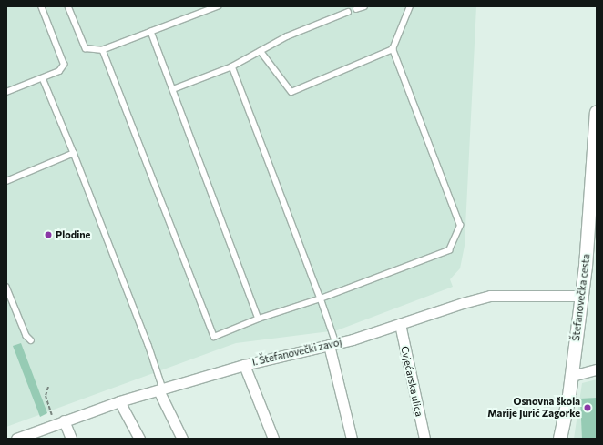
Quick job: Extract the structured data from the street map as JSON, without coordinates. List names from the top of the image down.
{
  "streets": {
    "street": ["Štefanovečka cesta", "I. Štefanovečki zavoj", "Cvjećarska ulica"]
  },
  "crossings": [
    ["Štefanovečka cesta", "I. Štefanovečki zavoj"],
    ["I. Štefanovečki zavoj", "Cvjećarska ulica"]
  ],
  "places": ["Plodine", "Osnovna škola Marije Jurić Zagorke"]
}
